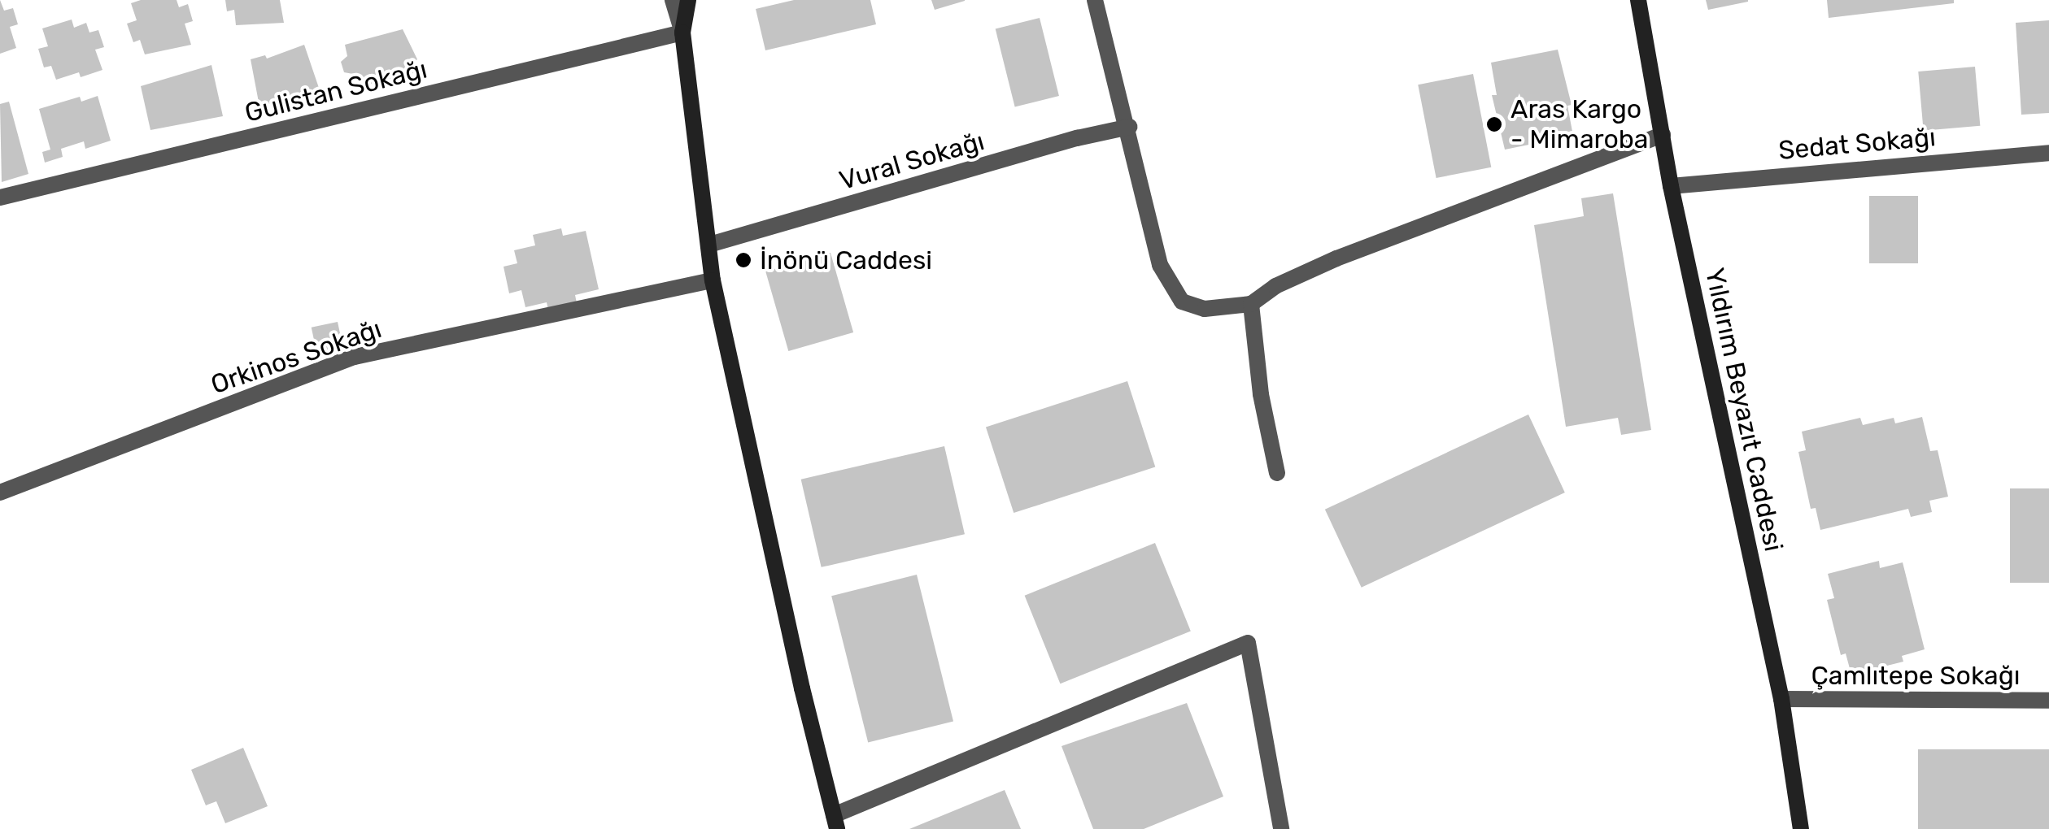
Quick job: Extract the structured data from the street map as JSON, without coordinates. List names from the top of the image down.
{
  "streets": {
    "main road": ["Yıldırım Beyazıt Caddesi"],
    "street": [
      "Gulistan Sokağı",
      "Sedat Sokağı",
      "Vural Sokağı",
      "Orkinos Sokağı",
      "Çamlıtepe Sokağı"
    ]
  },
  "crossings": [
    ["Sedat Sokağı", "Yıldırım Beyazıt Caddesi"],
    ["Yıldırım Beyazıt Caddesi", "Çamlıtepe Sokağı"]
  ],
  "places": ["Aras Kargo - Mimaroba", "İnönü Caddesi"]
}
